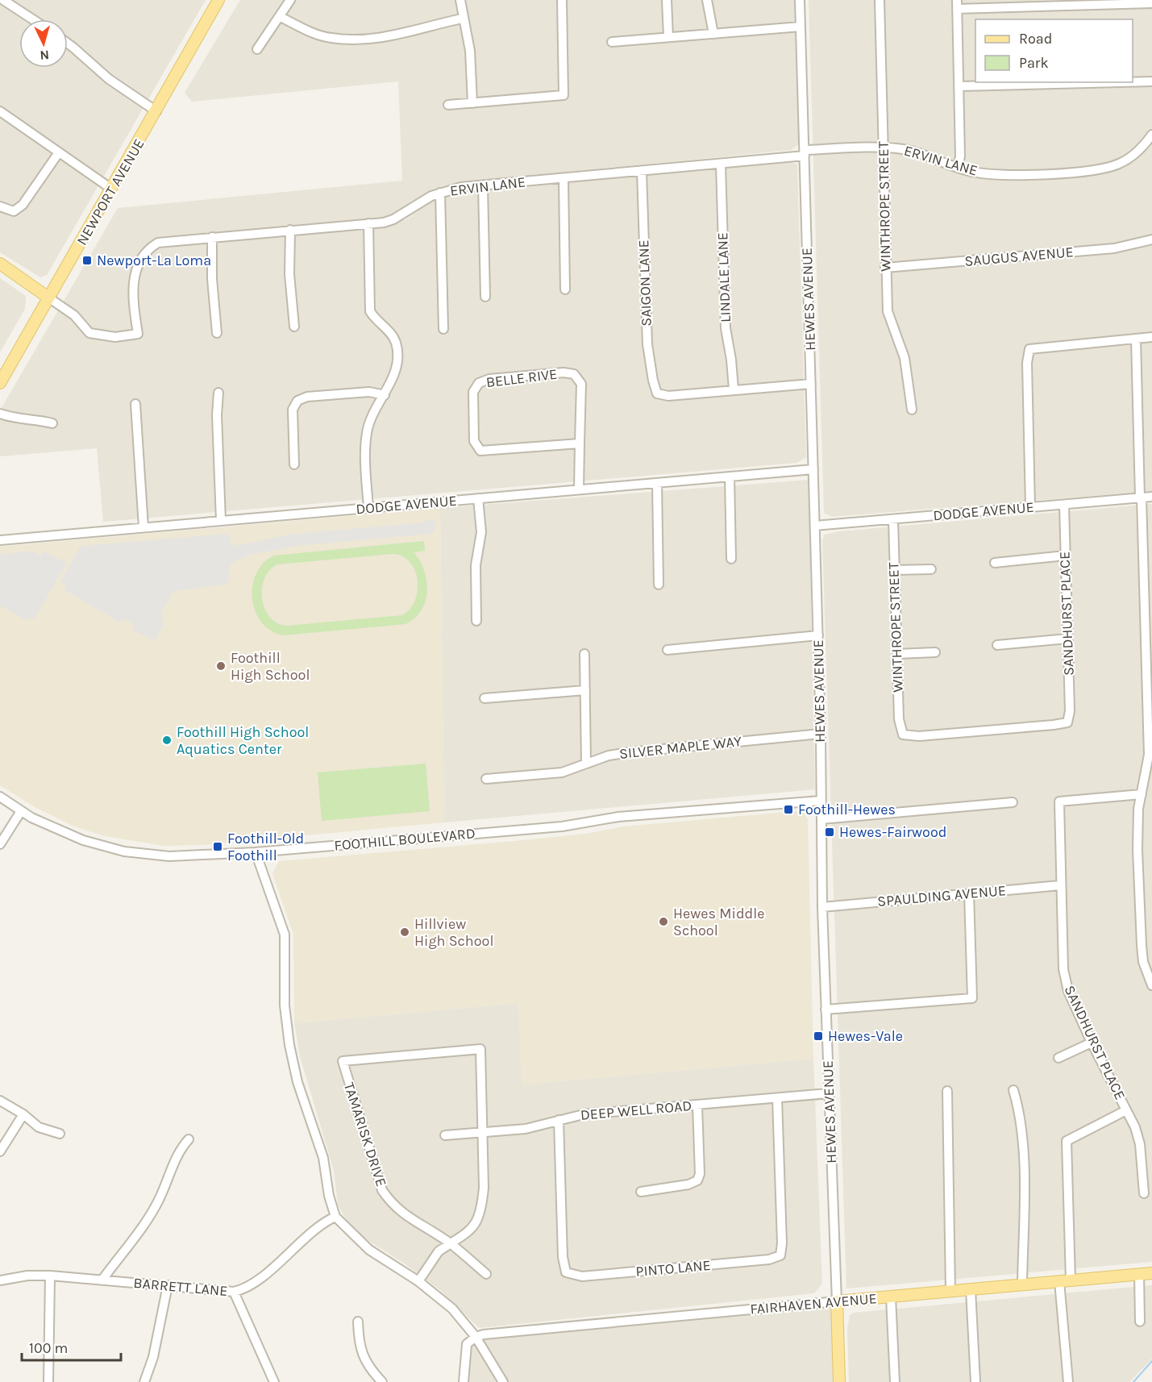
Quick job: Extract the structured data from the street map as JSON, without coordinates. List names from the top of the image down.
{
  "streets": {
    "main road": ["NEWPORT AVENUE", "HEWES AVENUE", "FAIRHAVEN AVENUE"],
    "street": [
      "ERVIN LANE",
      "WINTHROPE STREET",
      "SAUGUS AVENUE",
      "LINDALE LANE",
      "SAIGON LANE",
      "BELLE RIVE",
      "DODGE AVENUE",
      "SANDHURST PLACE",
      "SILVER MAPLE WAY",
      "FOOTHILL BOULEVARD",
      "SPAULDING AVENUE",
      "DEEP WELL ROAD",
      "TAMARISK DRIVE",
      "PINTO LANE",
      "BARRETT LANE"
    ]
  },
  "crossings": [
    ["ERVIN LANE", "NEWPORT AVENUE"],
    ["ERVIN LANE", "WINTHROPE STREET"],
    ["ERVIN LANE", "LINDALE LANE"],
    ["ERVIN LANE", "SAIGON LANE"],
    ["ERVIN LANE", "HEWES AVENUE"],
    ["WINTHROPE STREET", "SAUGUS AVENUE"],
    ["WINTHROPE STREET", "DODGE AVENUE"],
    ["WINTHROPE STREET", "SANDHURST PLACE"],
    ["LINDALE LANE", "SAIGON LANE"],
    ["HEWES AVENUE", "DODGE AVENUE"],
    ["HEWES AVENUE", "SILVER MAPLE WAY"],
    ["HEWES AVENUE", "FOOTHILL BOULEVARD"],
    ["HEWES AVENUE", "SPAULDING AVENUE"],
    ["HEWES AVENUE", "DEEP WELL ROAD"],
    ["HEWES AVENUE", "FAIRHAVEN AVENUE"],
    ["BELLE RIVE", "DODGE AVENUE"],
    ["DODGE AVENUE", "SANDHURST PLACE"],
    ["SANDHURST PLACE", "SPAULDING AVENUE"],
    ["DEEP WELL ROAD", "TAMARISK DRIVE"],
    ["DEEP WELL ROAD", "PINTO LANE"]
  ],
  "places": {
    "transit": [
      "Newport-La Loma",
      "Foothill-Hewes",
      "Hewes-Fairwood",
      "Foothill-Old Foothill",
      "Hewes-Vale"
    ],
    "other": [
      "Foothill High School",
      "Foothill High School Aquatics Center",
      "Hewes Middle School",
      "Hillview High School"
    ]
  },
  "legend": ["Road", "Park"],
  "scale_bar": "100 m",
  "north": "bottom"
}
